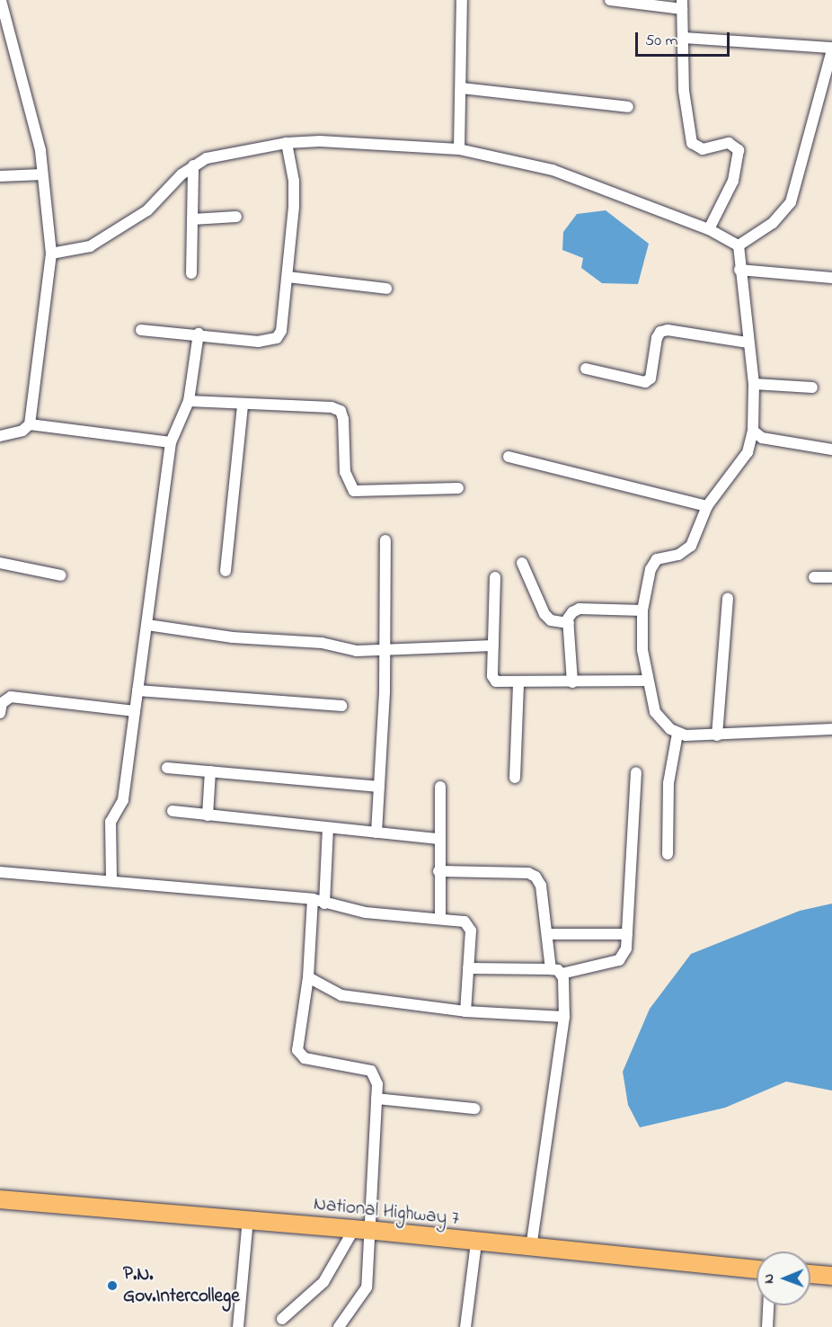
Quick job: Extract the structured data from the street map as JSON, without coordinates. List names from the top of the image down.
{
  "streets": {
    "main road": ["National Highway 7"]
  },
  "places": ["P.N. Gov.Intercollege"],
  "scale_bar": "50 m",
  "north": "left"
}
